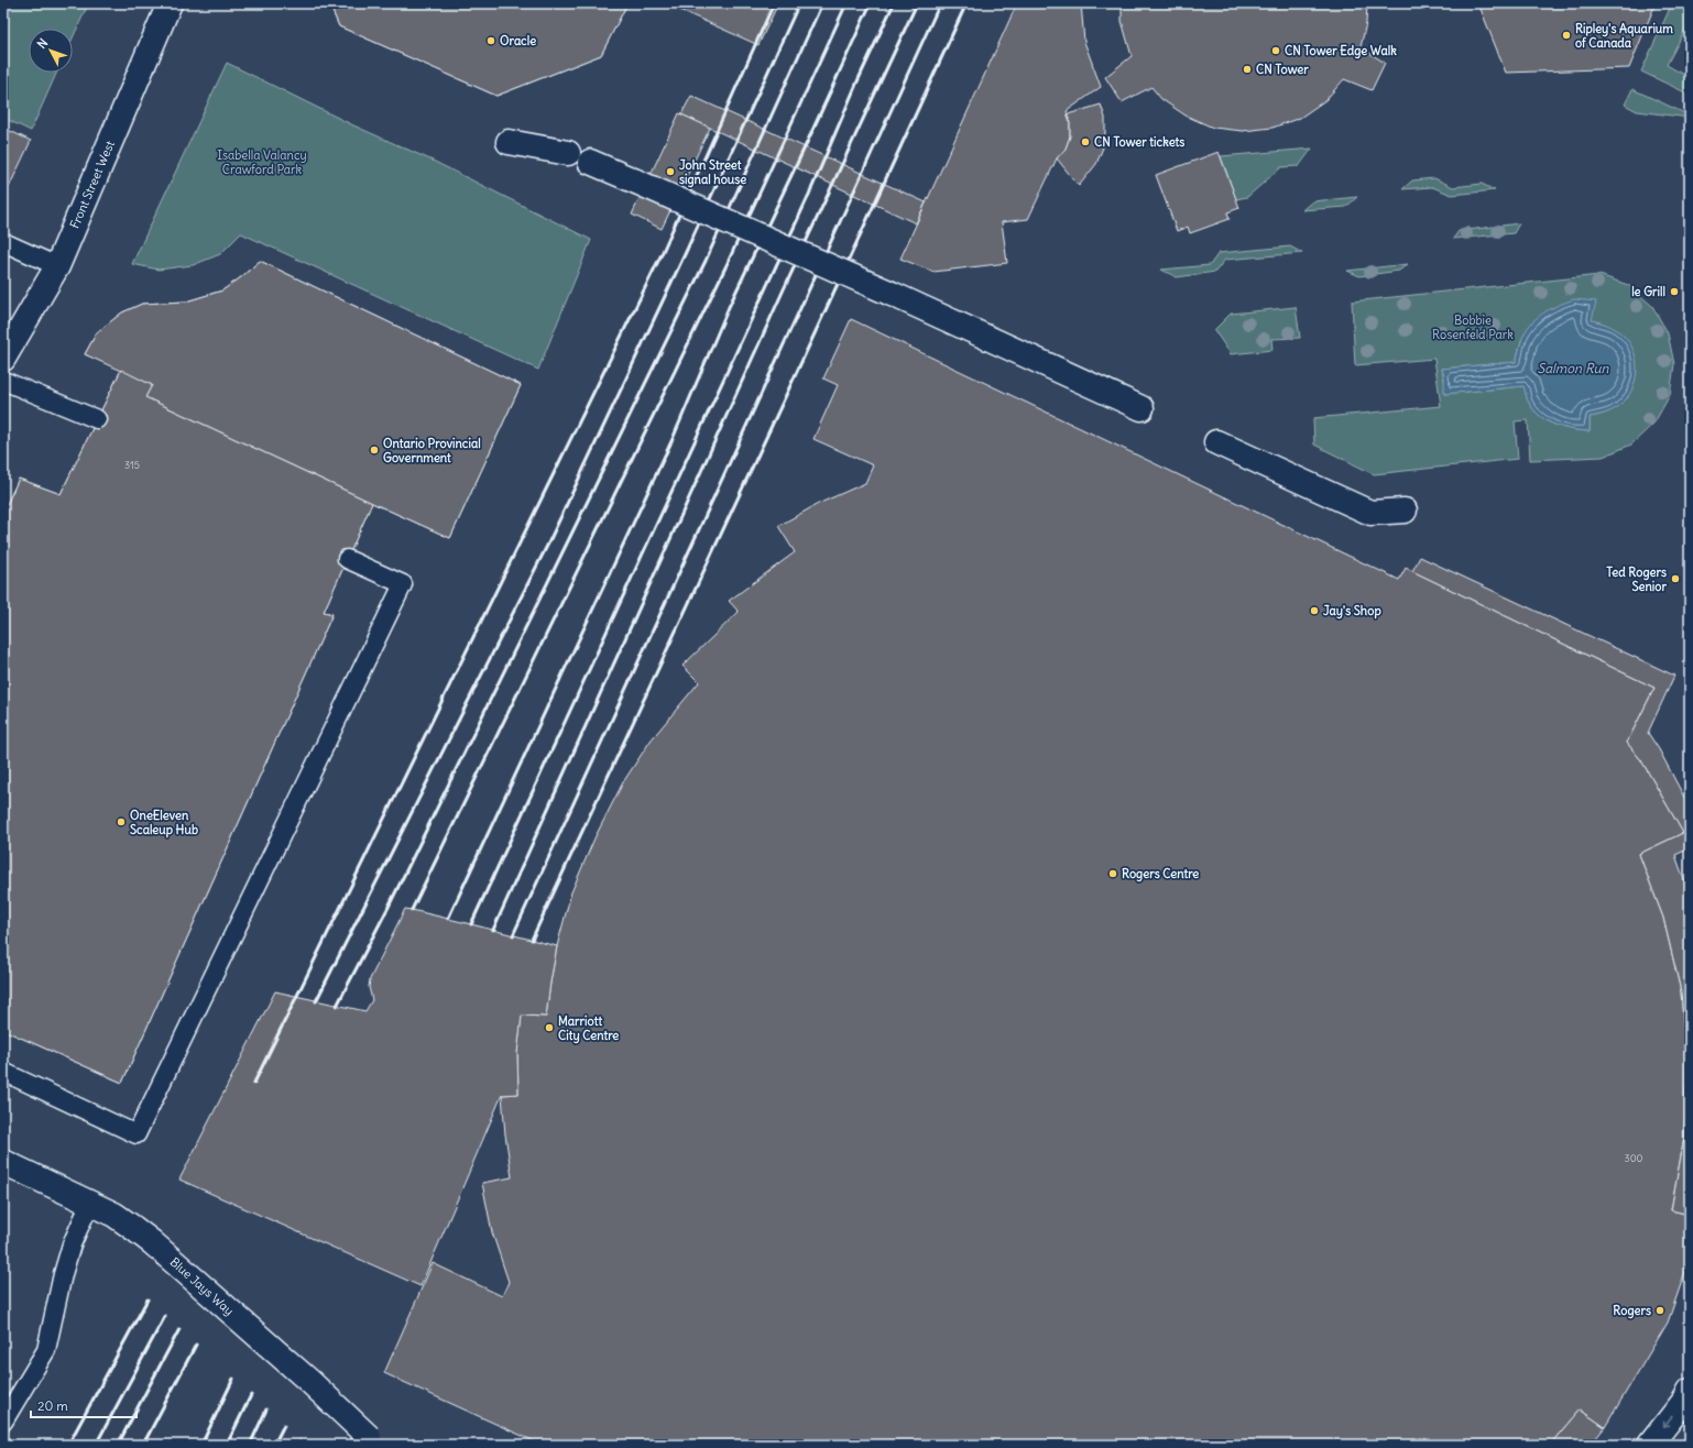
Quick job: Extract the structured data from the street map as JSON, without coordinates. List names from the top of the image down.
{
  "streets": {
    "street": ["Front Street West", "Blue Jays Way"]
  },
  "water": ["Salmon Run"],
  "parks": ["Isabella Valancy Crawford Park", "Bobbie Rosenfeld Park"],
  "places": [
    "Ripley's Aquarium of Canada",
    "Oracle",
    "CN Tower Edge Walk",
    "CN Tower",
    "CN Tower tickets",
    "John Street signal house",
    "le Grill",
    "Ontario Provincial Government",
    "Ted Rogers Senior",
    "Jay's Shop",
    "OneEleven Scaleup Hub",
    "Rogers Centre",
    "Marriott City Centre",
    "Rogers"
  ],
  "house_numbers": ["315", "300"],
  "scale_bar": "20 m",
  "north": "top left"
}
